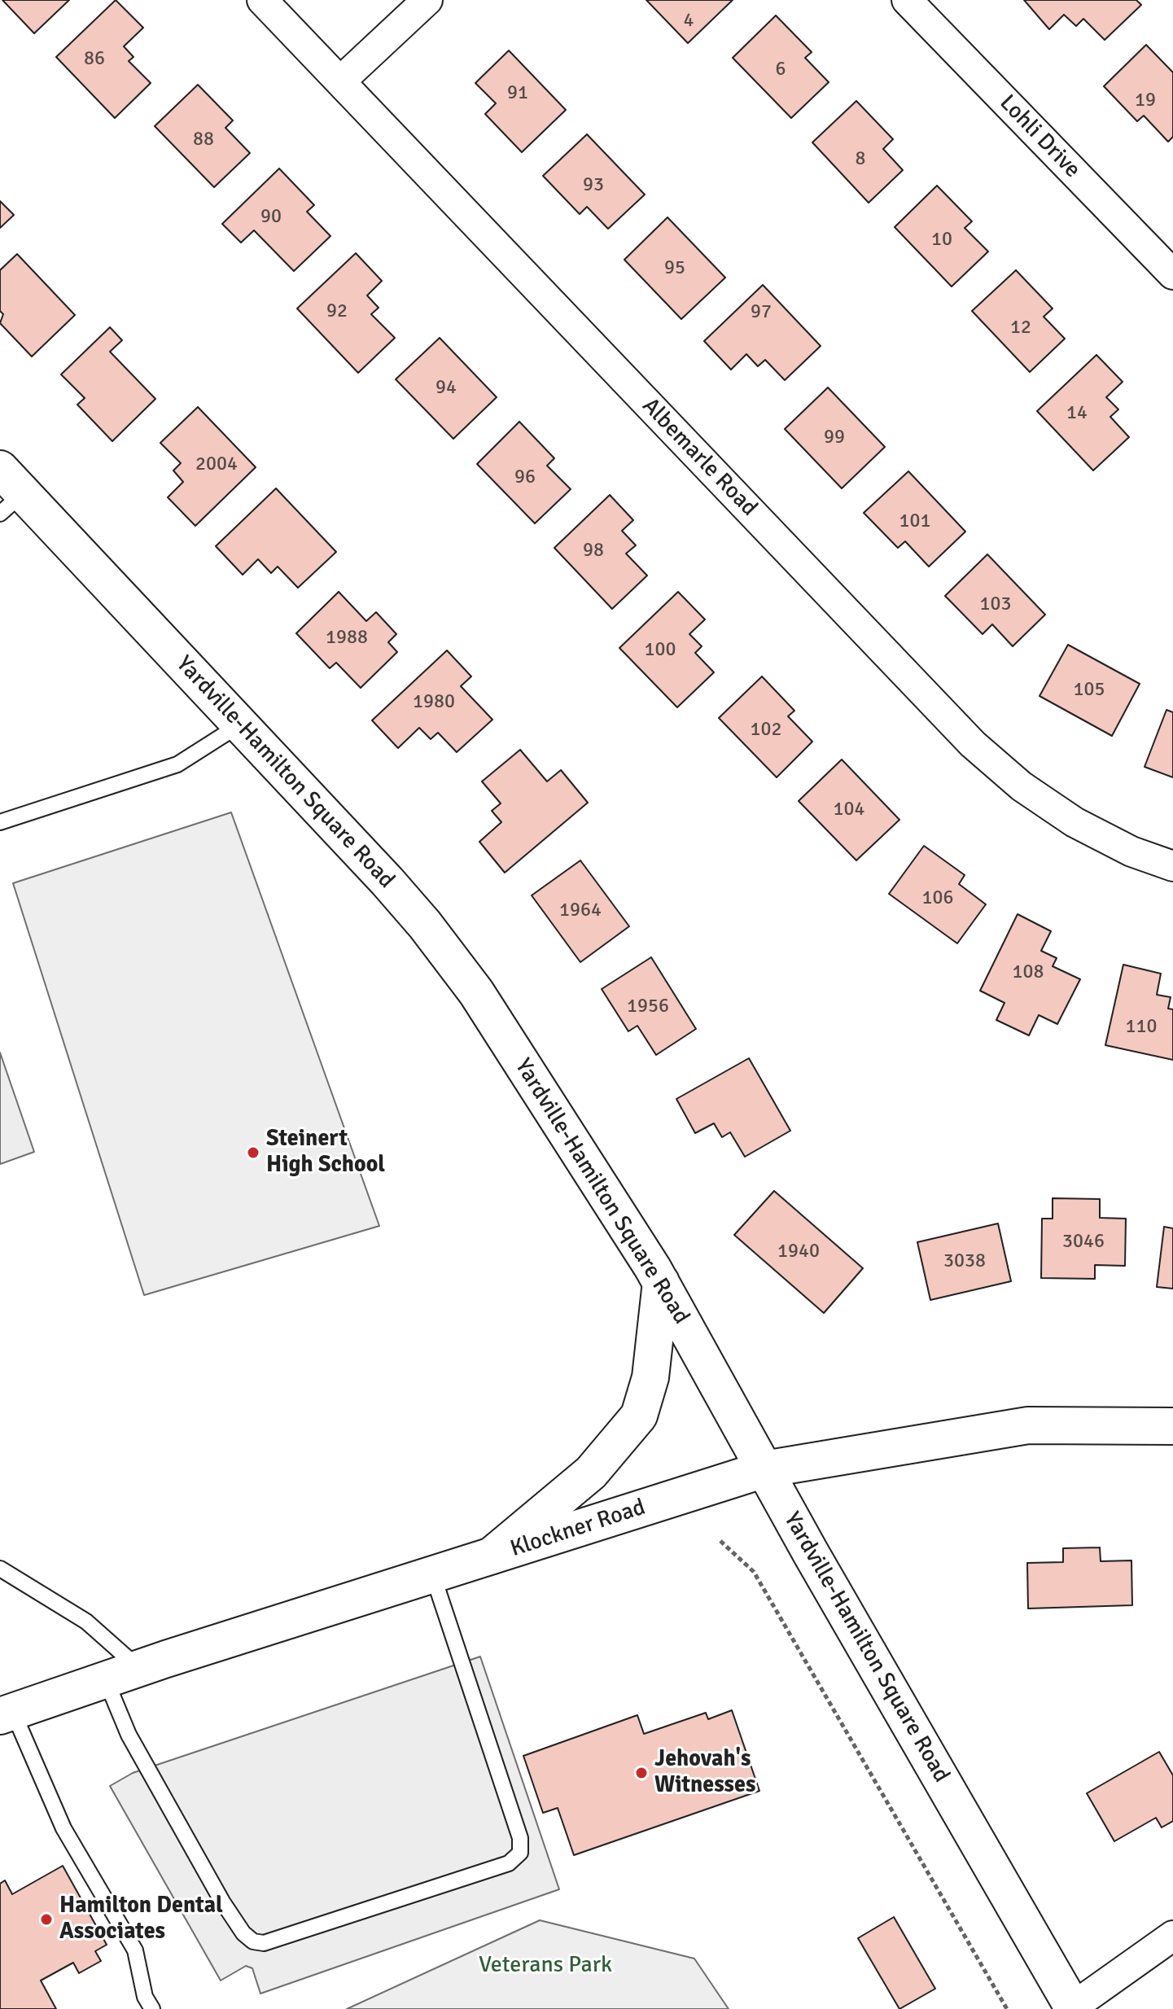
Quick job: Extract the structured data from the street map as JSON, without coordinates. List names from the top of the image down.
{
  "streets": {
    "street": [
      "Lohli Drive",
      "Albemarle Road",
      "Yardville-Hamilton Square Road",
      "Klockner Road"
    ]
  },
  "crossings": [
    ["Yardville-Hamilton Square Road", "Klockner Road"]
  ],
  "parks": ["Veterans Park"],
  "places": ["Steinert High School", "Jehovah's Witnesses", "Hamilton Dental Associates"],
  "house_numbers": [
    "4",
    "86",
    "6",
    "91",
    "19",
    "88",
    "8",
    "93",
    "90",
    "10",
    "95",
    "92",
    "97",
    "12",
    "94",
    "14",
    "99",
    "2004",
    "96",
    "101",
    "98",
    "103",
    "1988",
    "100",
    "105",
    "1980",
    "102",
    "104",
    "106",
    "1964",
    "108",
    "1956",
    "110",
    "3046",
    "1940",
    "3038"
  ]
}
